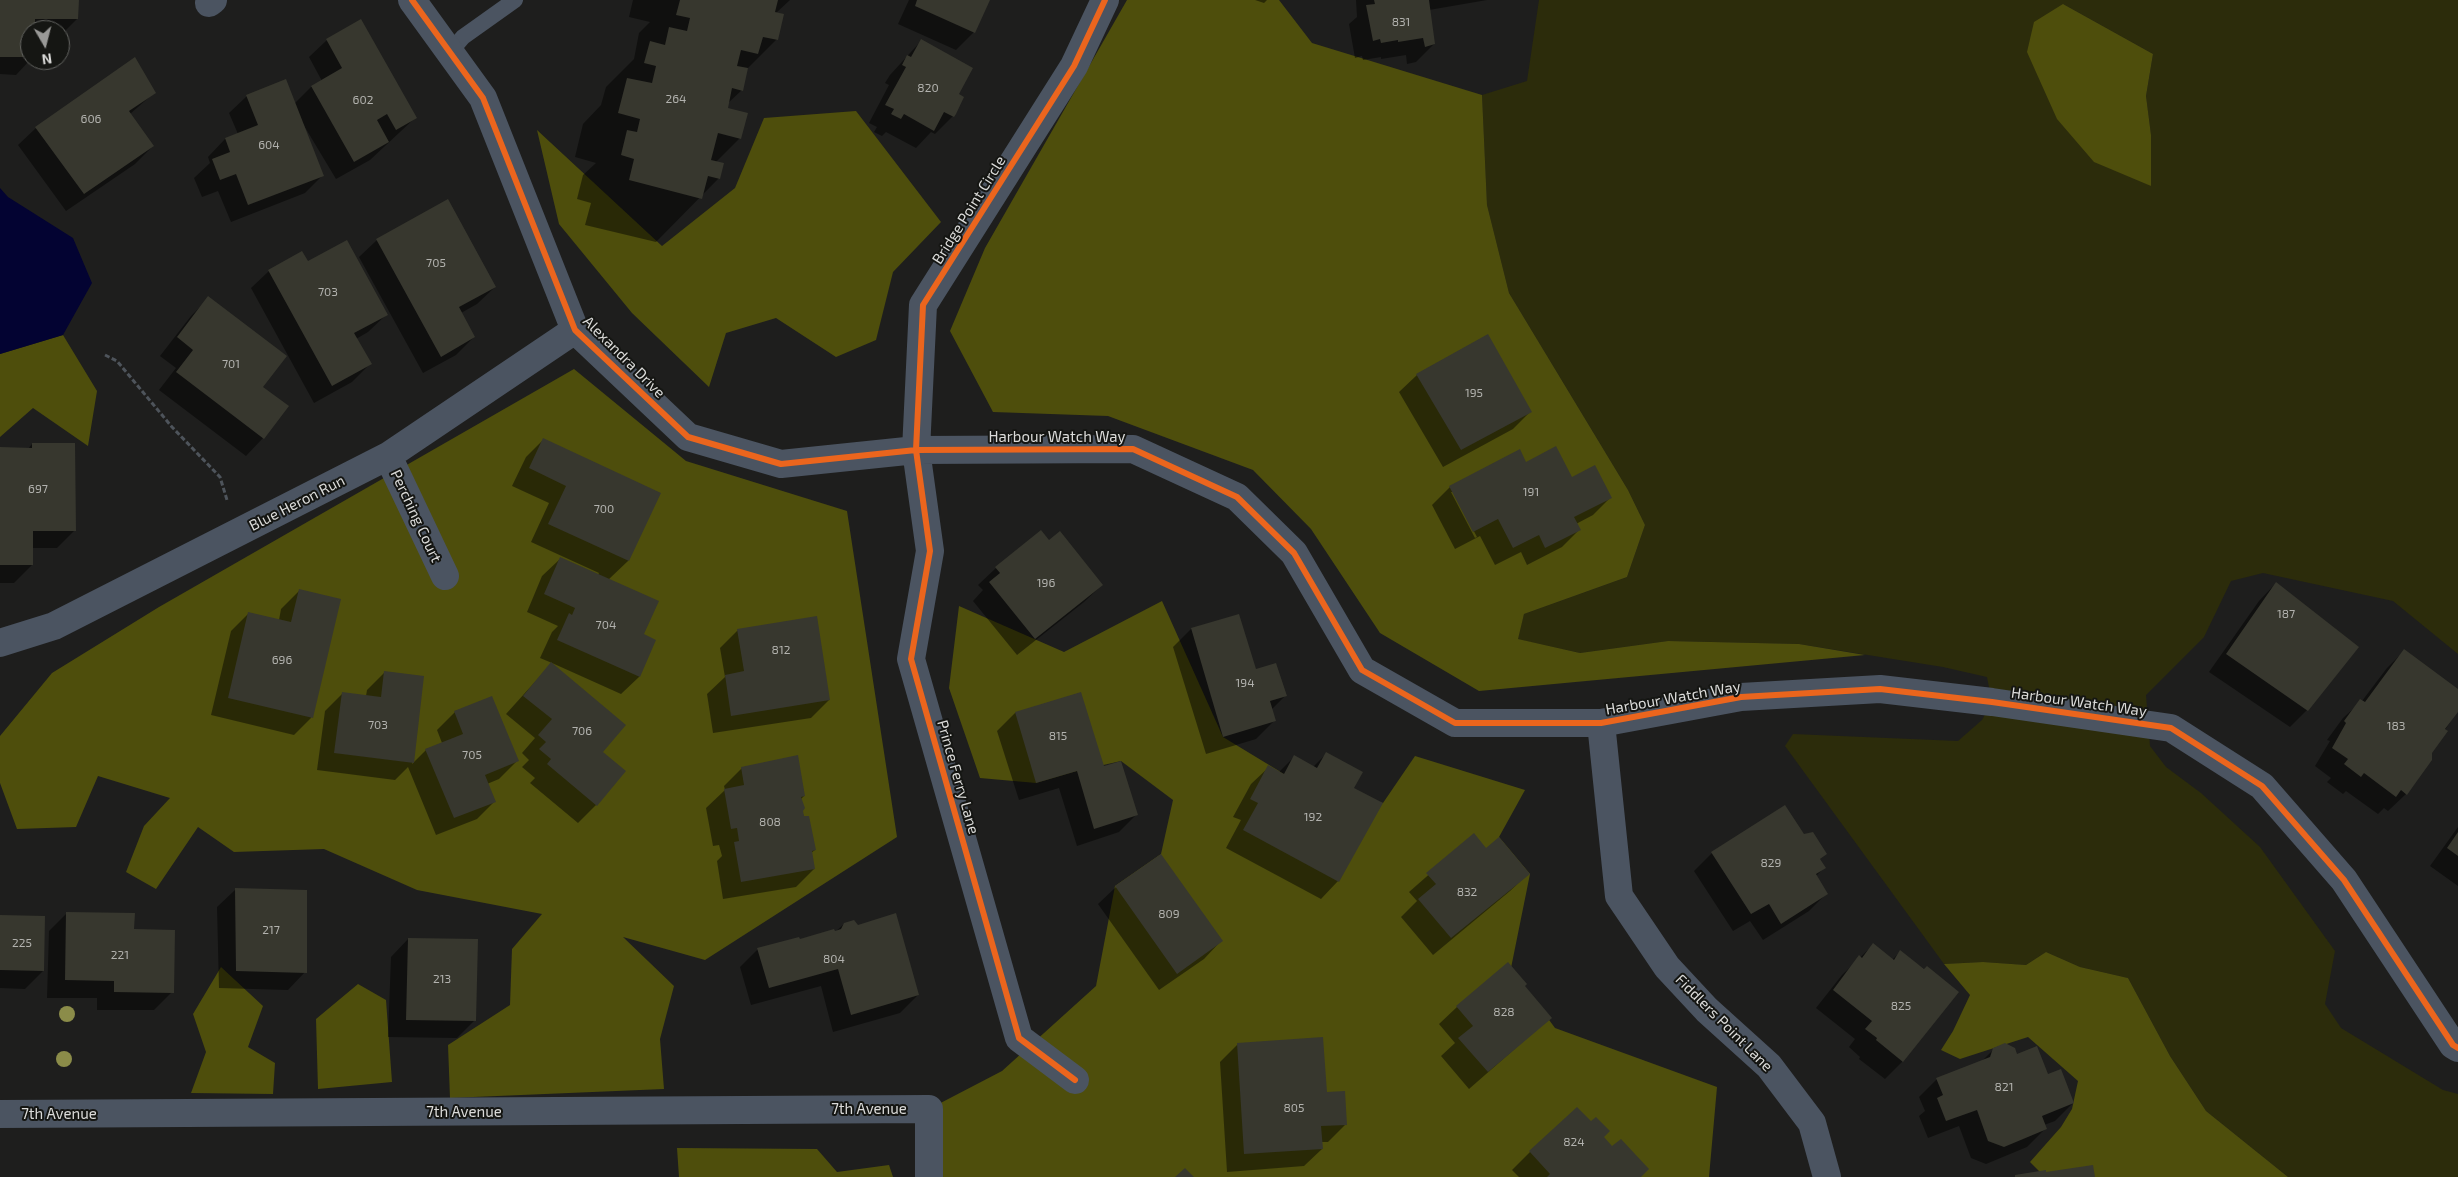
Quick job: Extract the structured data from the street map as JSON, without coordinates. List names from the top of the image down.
{
  "streets": {
    "street": [
      "Bridge Point Circle",
      "Alexandra Drive",
      "Harbour Watch Way",
      "Blue Heron Run",
      "Perching Court",
      "Prince Ferry Lane",
      "Fiddlers Point Lane",
      "7th Avenue"
    ]
  },
  "crossings": [
    ["Bridge Point Circle", "Alexandra Drive"],
    ["Bridge Point Circle", "Harbour Watch Way"],
    ["Bridge Point Circle", "Prince Ferry Lane"],
    ["Alexandra Drive", "Harbour Watch Way"],
    ["Alexandra Drive", "Blue Heron Run"],
    ["Alexandra Drive", "Prince Ferry Lane"],
    ["Harbour Watch Way", "Prince Ferry Lane"],
    ["Harbour Watch Way", "Fiddlers Point Lane"],
    ["Blue Heron Run", "Perching Court"]
  ],
  "house_numbers": [
    "831",
    "820",
    "264",
    "602",
    "606",
    "604",
    "705",
    "703",
    "701",
    "195",
    "697",
    "191",
    "700",
    "196",
    "187",
    "704",
    "812",
    "696",
    "194",
    "703",
    "183",
    "706",
    "815",
    "705",
    "192",
    "808",
    "829",
    "832",
    "809",
    "217",
    "225",
    "221",
    "804",
    "213",
    "825",
    "828",
    "821",
    "805",
    "824"
  ],
  "north": "bottom"
}
